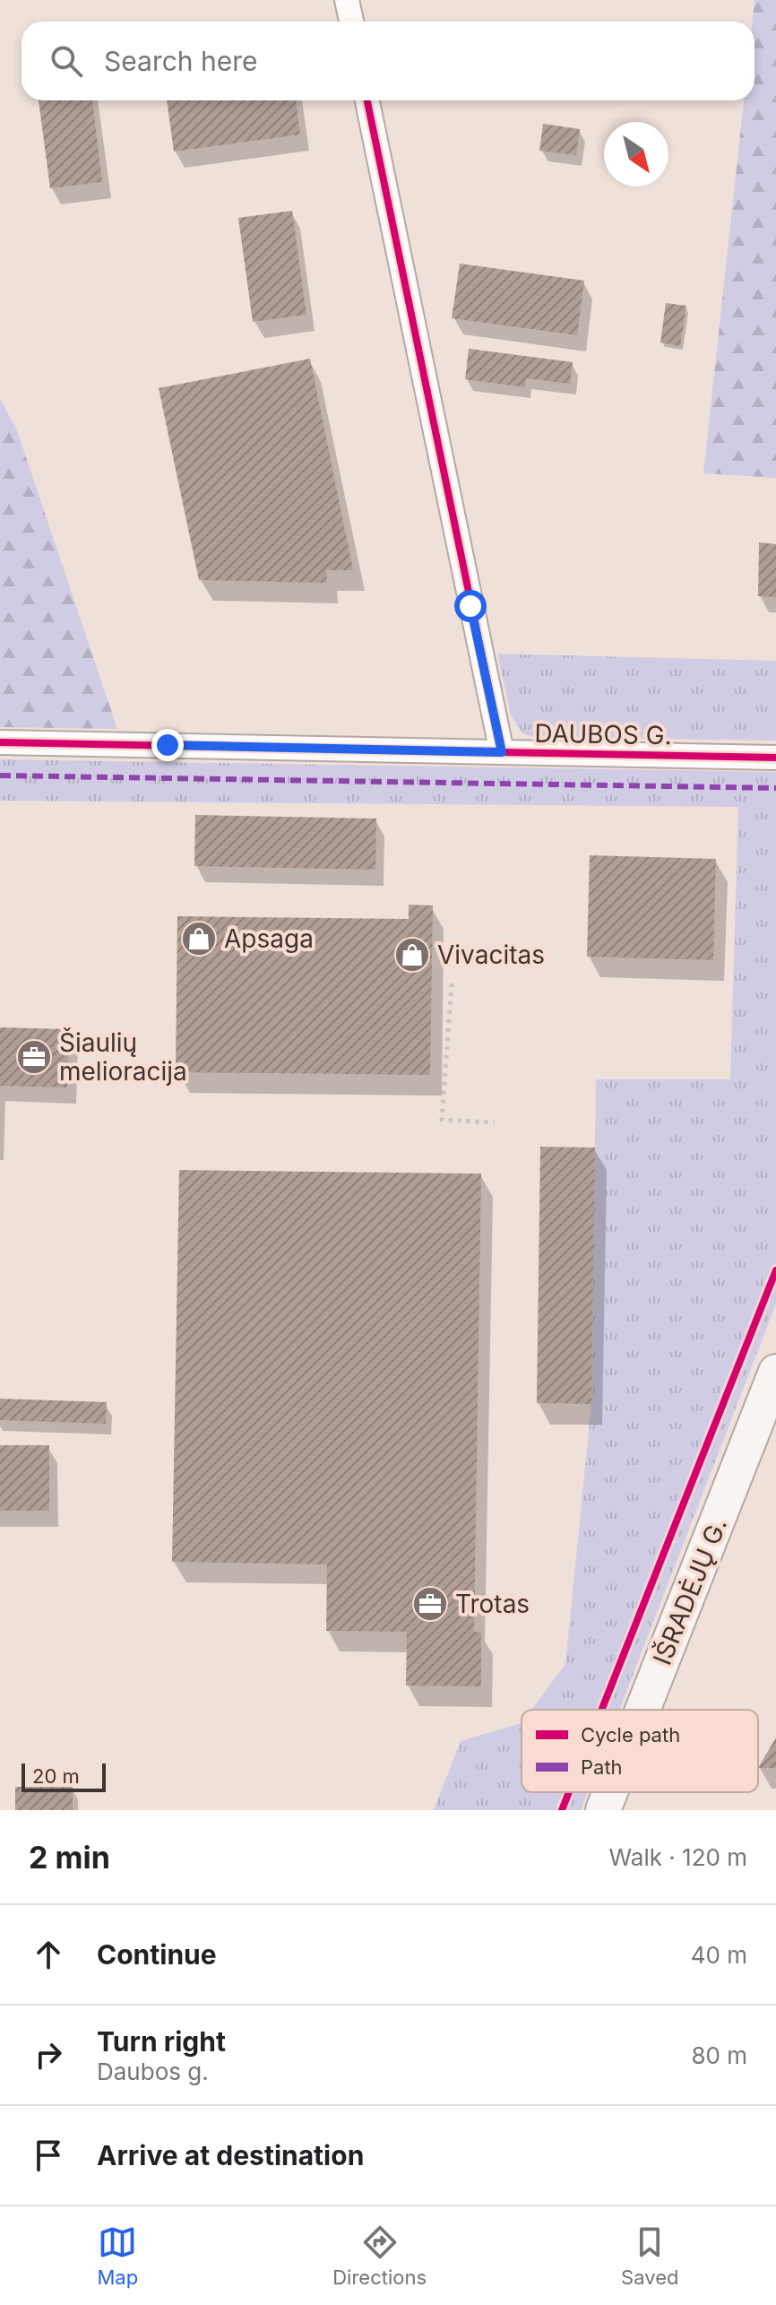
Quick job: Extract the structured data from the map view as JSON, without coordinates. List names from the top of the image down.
{
  "streets": {
    "main road": ["IŠRADĖJŲ G."],
    "street": ["DAUBOS G."]
  },
  "places": {
    "shop": ["Apsaga", "Vivacitas"],
    "office": ["Šiaulių melioracija", "Trotas"]
  },
  "legend": ["Cycle path", "Path"],
  "scale_bar": "20 m",
  "north": "bottom right",
  "page": {
    "search": "Search here",
    "scale": "20 m",
    "heading": ["2 min", "Walk · 120 m"],
    "list": [
      ["Continue", "40 m"],
      ["Turn right", "Daubos g.", "80 m"],
      "Arrive at destination"
    ],
    "nav": ["Map", "Directions", "Saved"]
  }
}
